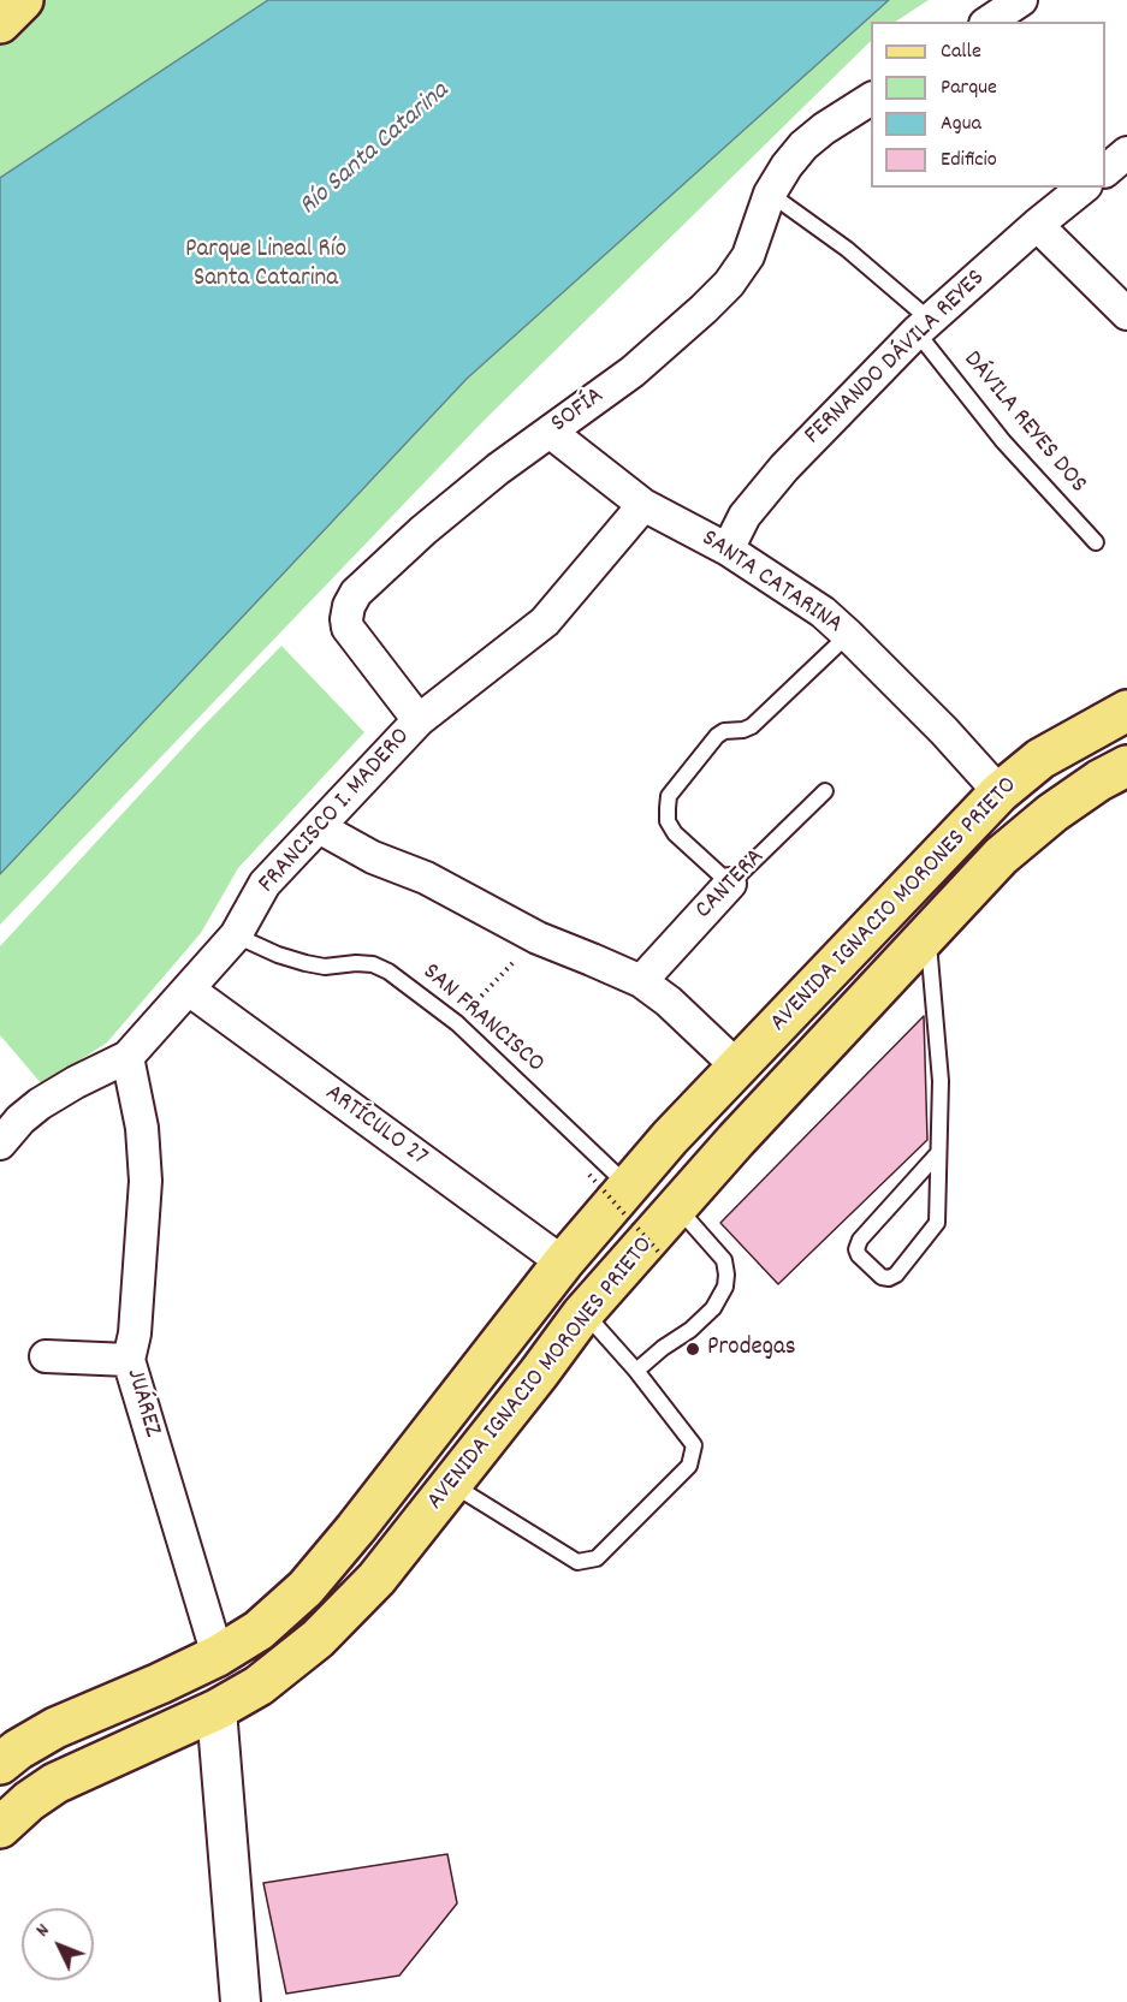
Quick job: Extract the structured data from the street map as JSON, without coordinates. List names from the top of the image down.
{
  "streets": {
    "main road": ["AVENIDA IGNACIO MORONES PRIETO"],
    "street": [
      "FERNANDO DÁVILA REYES",
      "SOFÍA",
      "SANTA CATARINA",
      "FRANCISCO I. MADERO",
      "CANTERA",
      "ARTÍCULO 27",
      "JUÁREZ"
    ],
    "lane": ["DÁVILA REYES DOS", "SAN FRANCISCO"]
  },
  "crossings": [
    ["FERNANDO DÁVILA REYES", "DÁVILA REYES DOS"],
    ["FERNANDO DÁVILA REYES", "SANTA CATARINA"],
    ["SOFÍA", "DÁVILA REYES DOS"],
    ["SOFÍA", "SANTA CATARINA"],
    ["SOFÍA", "FRANCISCO I. MADERO"],
    ["SANTA CATARINA", "FRANCISCO I. MADERO"],
    ["SANTA CATARINA", "AVENIDA IGNACIO MORONES PRIETO"],
    ["FRANCISCO I. MADERO", "SAN FRANCISCO"],
    ["FRANCISCO I. MADERO", "ARTÍCULO 27"],
    ["FRANCISCO I. MADERO", "JUÁREZ"],
    ["AVENIDA IGNACIO MORONES PRIETO", "SAN FRANCISCO"],
    ["AVENIDA IGNACIO MORONES PRIETO", "ARTÍCULO 27"],
    ["AVENIDA IGNACIO MORONES PRIETO", "JUÁREZ"]
  ],
  "water": ["Río Santa Catarina"],
  "parks": ["Parque Lineal Río Santa Catarina"],
  "places": ["Prodegas"],
  "legend": [
    "Calle",
    "Parque",
    "Agua",
    "Edificio"
  ],
  "north": "top left"
}
